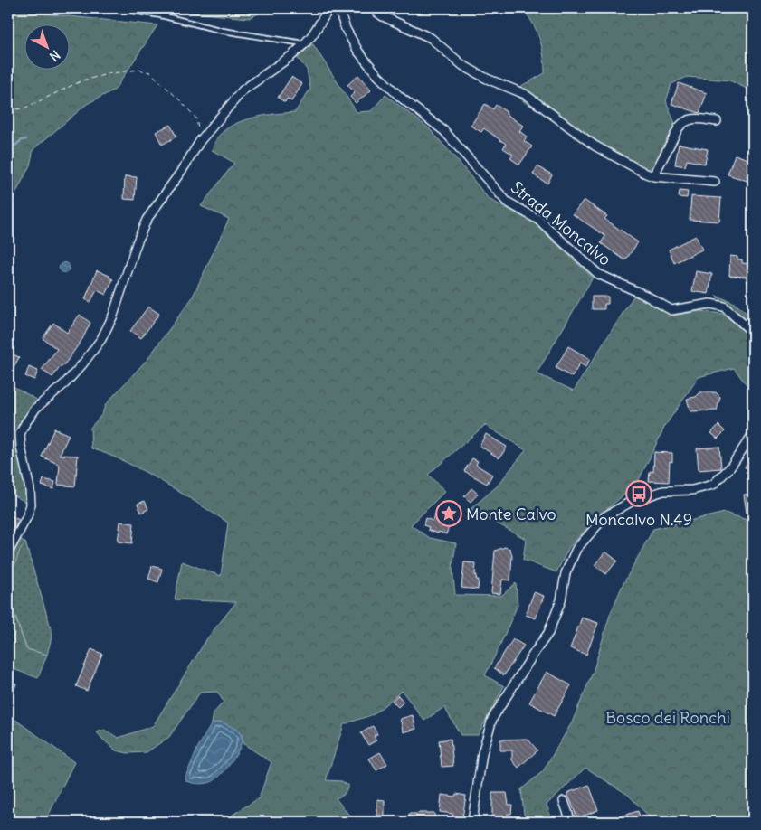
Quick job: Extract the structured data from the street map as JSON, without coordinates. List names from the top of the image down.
{
  "streets": {
    "street": ["Strada Moncalvo"]
  },
  "parks": ["Bosco dei Ronchi"],
  "places": {
    "bus stop": ["Moncalvo N.49"],
    "place": ["Monte Calvo"]
  },
  "north": "bottom right"
}
